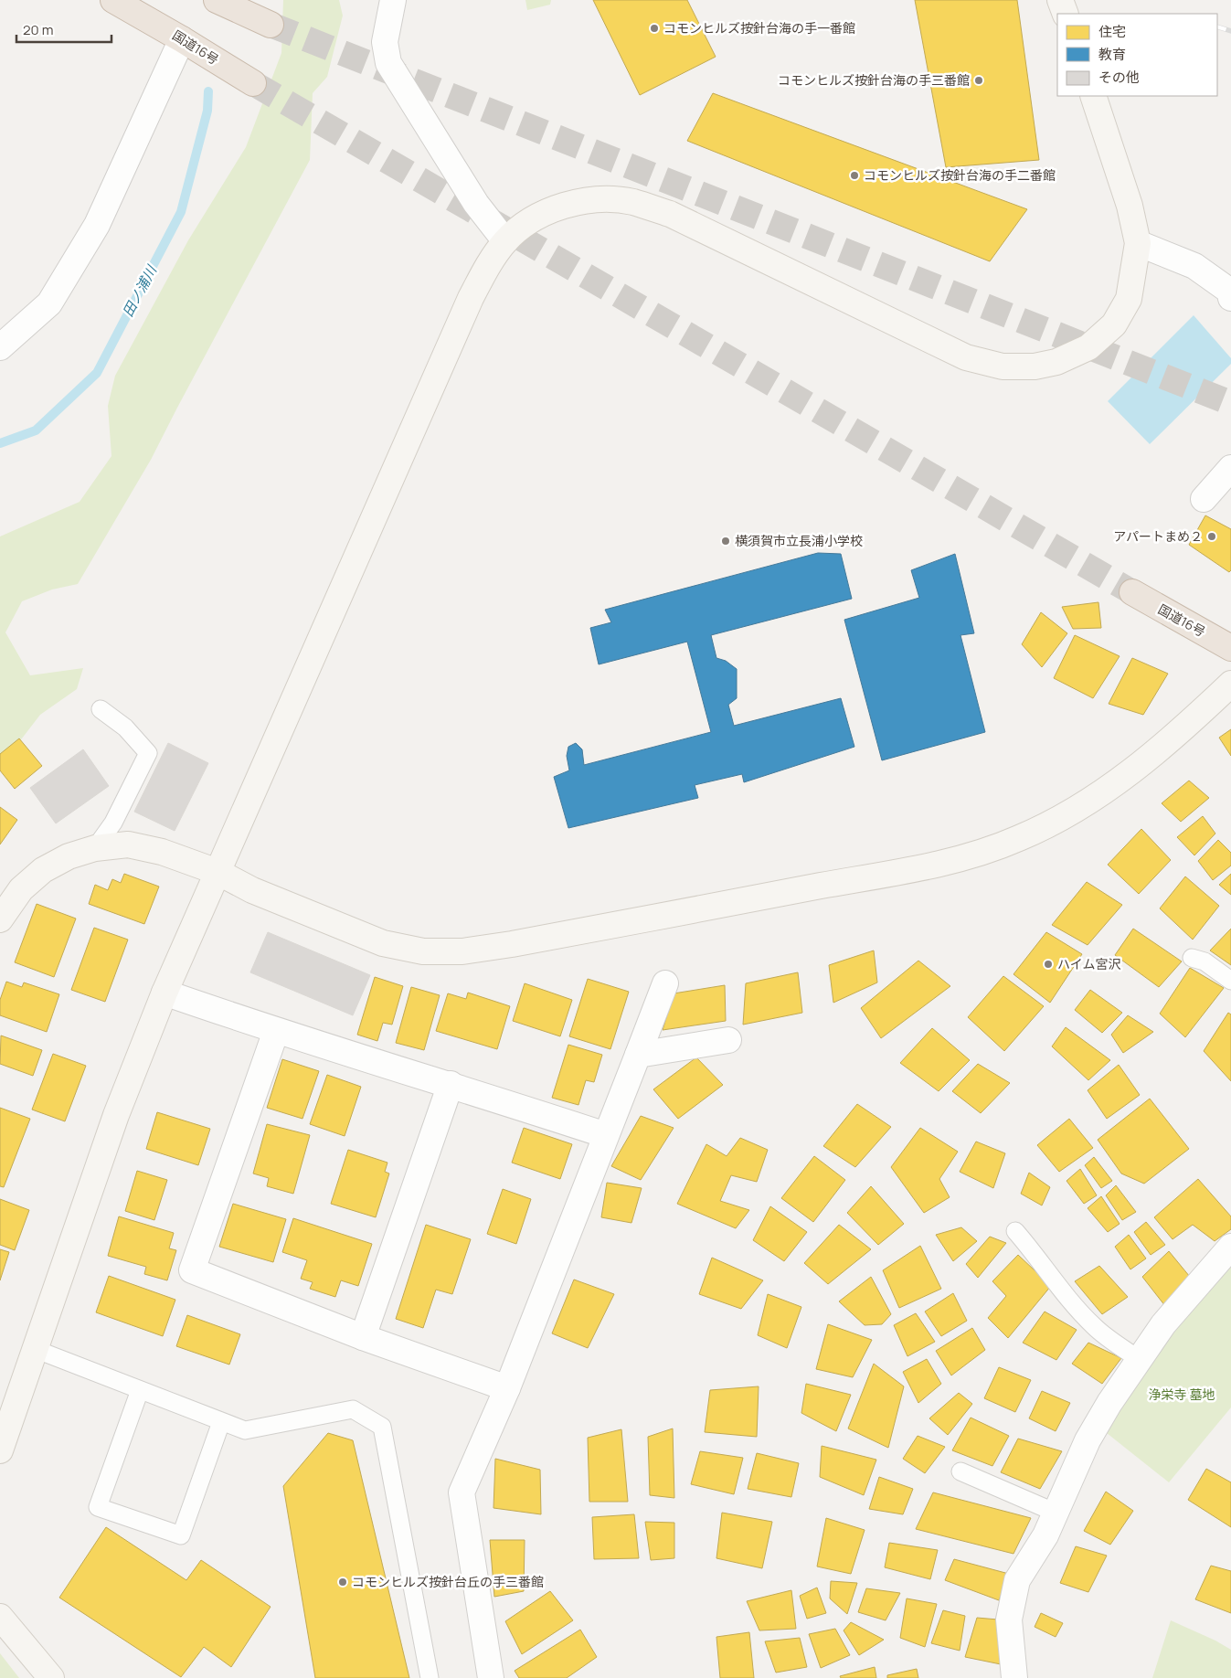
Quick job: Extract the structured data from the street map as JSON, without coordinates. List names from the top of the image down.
{
  "streets": {
    "highway": ["国道16号"]
  },
  "water": ["田ノ浦川"],
  "parks": ["浄栄寺 墓地"],
  "places": [
    "コモンヒルズ按針台海の手一番館",
    "コモンヒルズ按針台海の手三番館",
    "コモンヒルズ按針台海の手二番館",
    "アパートまめ２",
    "横須賀市立長浦小学校",
    "ハイム宮沢",
    "コモンヒルズ按針台丘の手三番館"
  ],
  "legend": ["住宅", "教育", "その他"],
  "scale_bar": "20 m"
}
